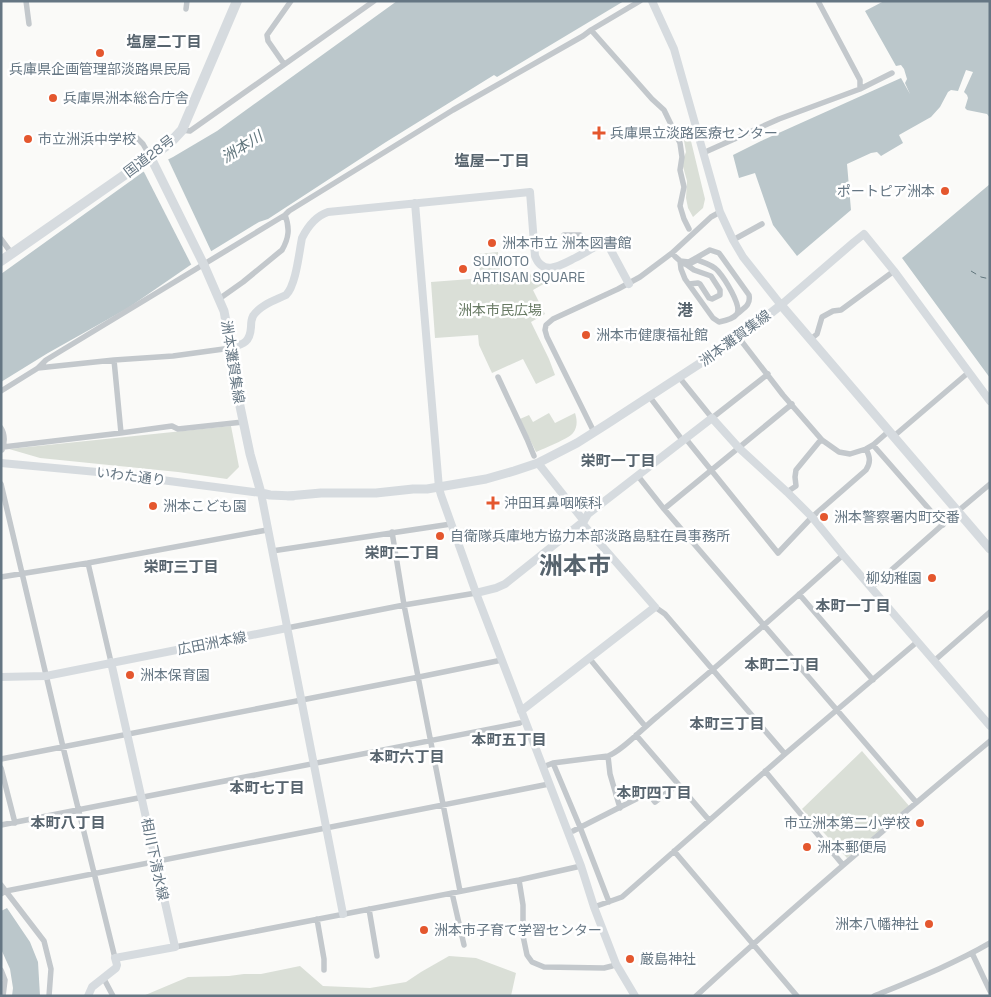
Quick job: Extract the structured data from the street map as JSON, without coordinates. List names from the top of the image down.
{
  "streets": {
    "highway": ["国道28号"],
    "main road": ["洲本灘賀集線"],
    "street": ["いわた通り", "広田洲本線", "相川下清水線"]
  },
  "crossings": [
    ["国道28号", "洲本灘賀集線"],
    ["洲本灘賀集線", "いわた通り"],
    ["広田洲本線", "相川下清水線"]
  ],
  "districts": [
    "塩屋二丁目",
    "塩屋一丁目",
    "港",
    "栄町一丁目",
    "栄町二丁目",
    "洲本市",
    "栄町三丁目",
    "本町一丁目",
    "本町二丁目",
    "本町三丁目",
    "本町五丁目",
    "本町六丁目",
    "本町七丁目",
    "本町四丁目",
    "本町八丁目"
  ],
  "water": ["洲本川"],
  "parks": ["洲本市民広場"],
  "places": {
    "other": [
      "兵庫県企画管理部淡路県民局",
      "兵庫県洲本総合庁舎",
      "市立洲浜中学校",
      "ポートピア洲本",
      "洲本市立 洲本図書館",
      "SUMOTO ARTISAN SQUARE",
      "洲本市健康福祉館",
      "洲本こども園",
      "洲本警察署内町交番",
      "自衛隊兵庫地方協力本部淡路島駐在員事務所",
      "柳幼稚園",
      "洲本保育園",
      "市立洲本第二小学校",
      "洲本郵便局",
      "洲本八幡神社",
      "洲本市子育て学習センター",
      "厳島神社"
    ],
    "health": ["兵庫県立淡路医療センター", "沖田耳鼻咽喉科"]
  }
}
